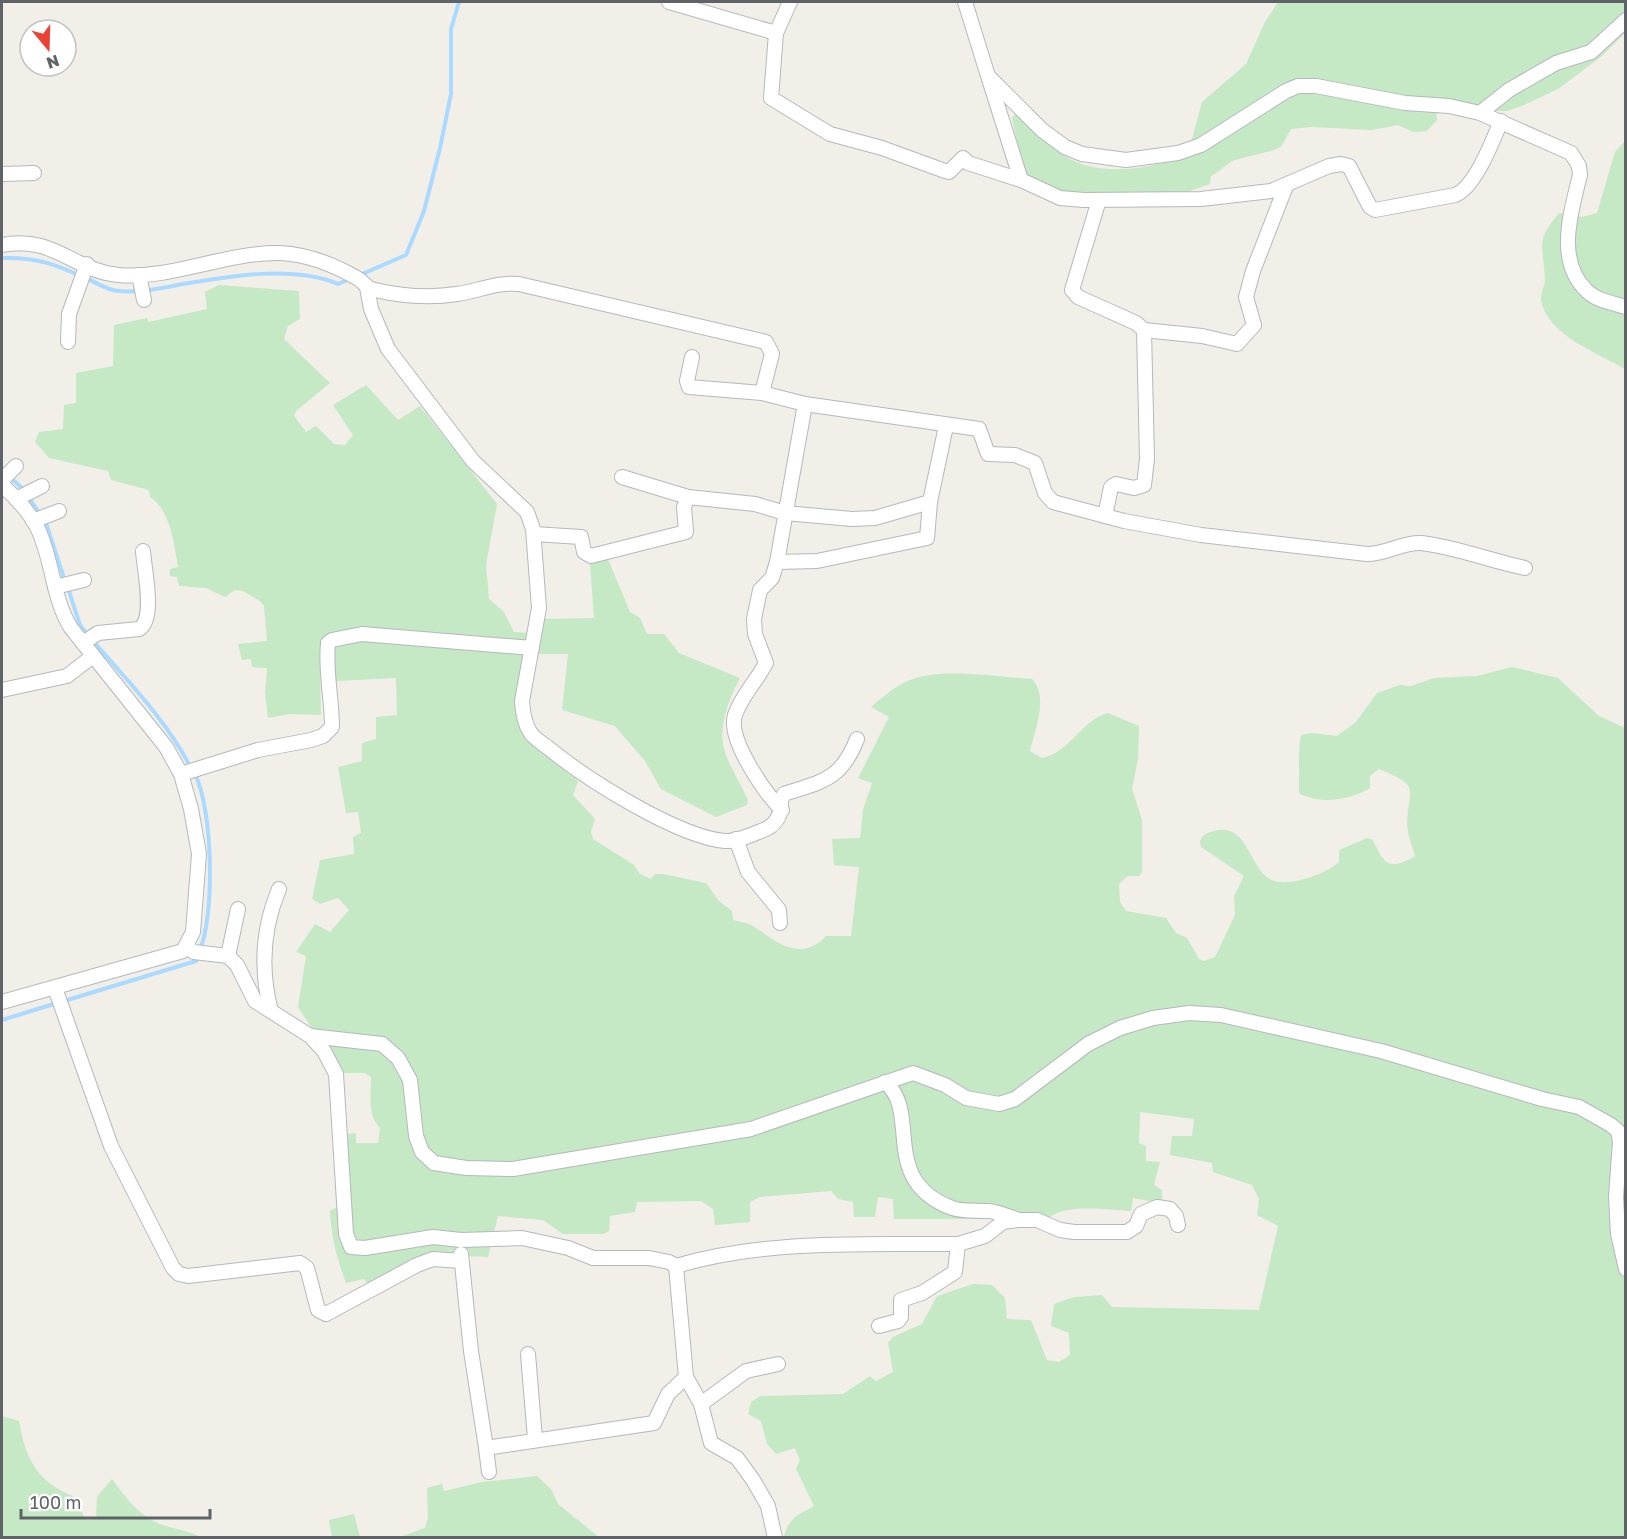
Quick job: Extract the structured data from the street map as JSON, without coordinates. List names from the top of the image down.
{
  "scale_bar": "100 m",
  "north": "bottom"
}
